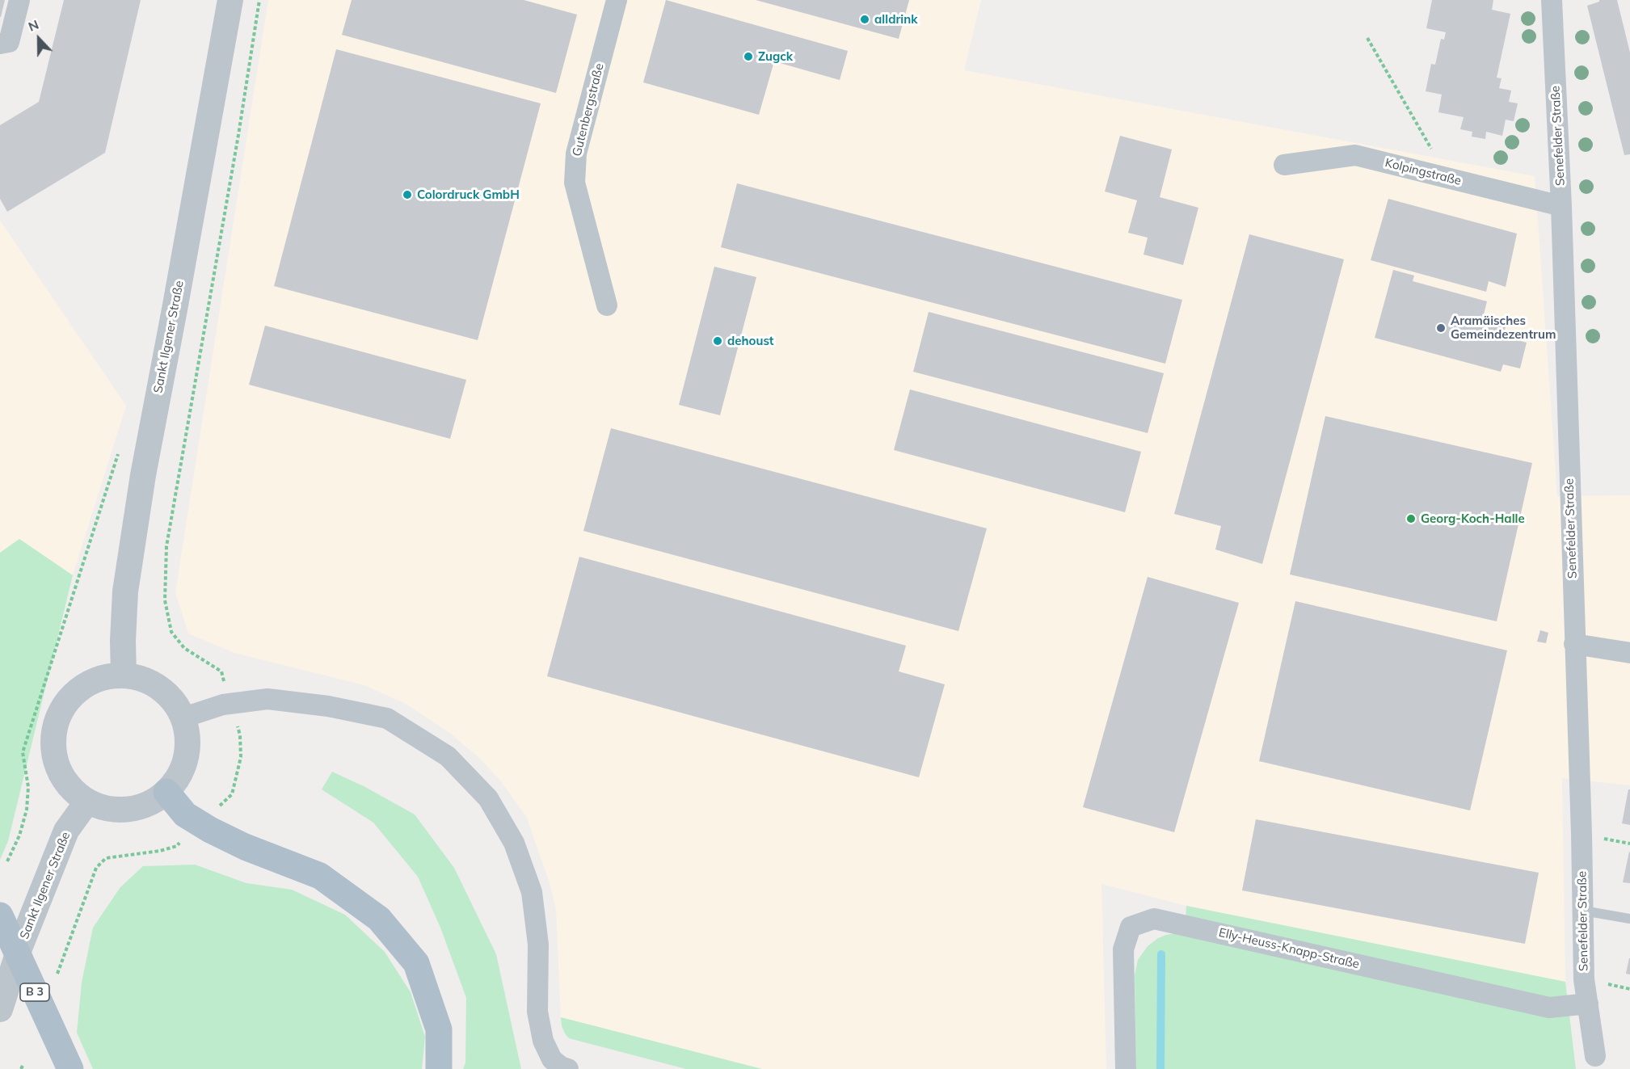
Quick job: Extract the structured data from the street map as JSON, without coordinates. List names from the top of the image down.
{
  "streets": {
    "main road": ["B 3"],
    "street": [
      "Gutenbergstraße",
      "Senefelder Straße",
      "Kolpingstraße",
      "Sankt Ilgener Straße",
      "Elly-Heuss-Knapp-Straße"
    ]
  },
  "crossings": [
    ["Senefelder Straße", "Kolpingstraße"],
    ["Senefelder Straße", "Elly-Heuss-Knapp-Straße"]
  ],
  "places": [
    "alldrink",
    "Zugck",
    "Colordruck GmbH",
    "Aramäisches Gemeindezentrum",
    "dehoust",
    "Georg-Koch-Halle"
  ],
  "north": "top"
}
